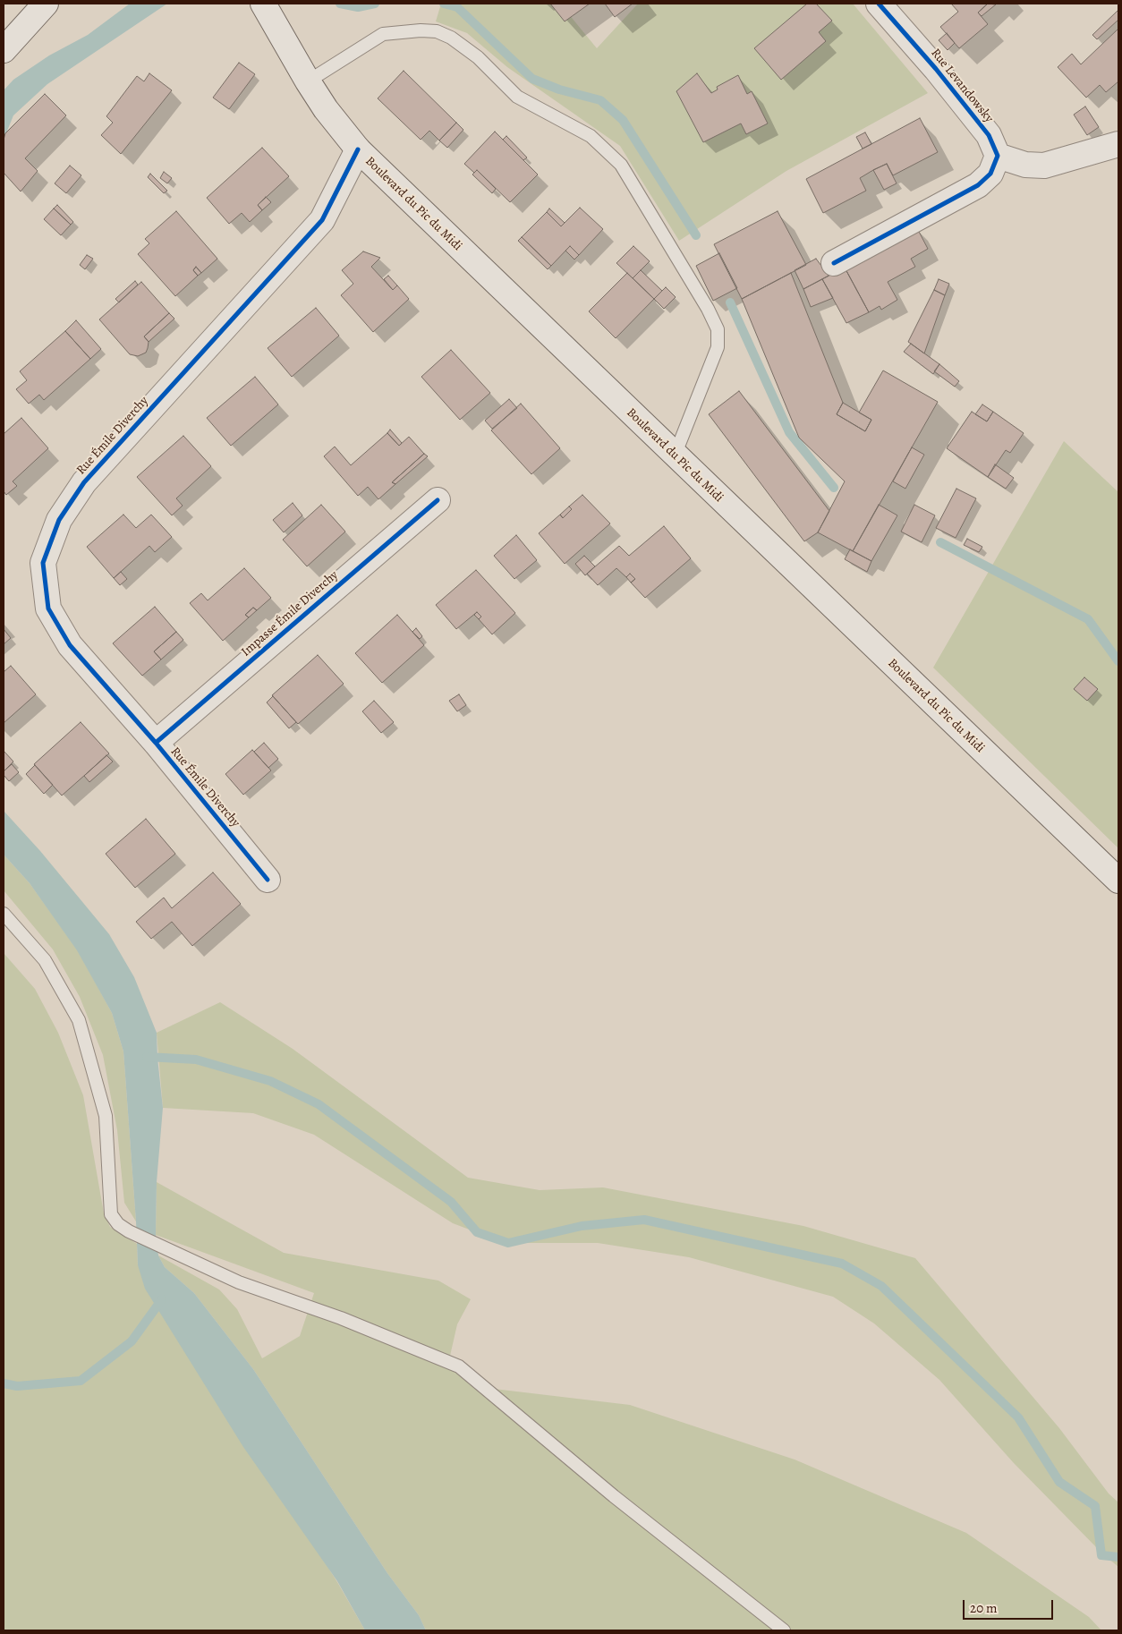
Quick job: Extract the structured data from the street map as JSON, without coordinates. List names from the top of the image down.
{
  "streets": {
    "street": [
      "Rue Levandowsky",
      "Boulevard du Pic du Midi",
      "Rue Émile Diverchy",
      "Impasse Émile Diverchy"
    ]
  },
  "crossings": [
    ["Boulevard du Pic du Midi", "Rue Émile Diverchy"],
    ["Rue Émile Diverchy", "Impasse Émile Diverchy"]
  ],
  "scale_bar": "20 m"
}
